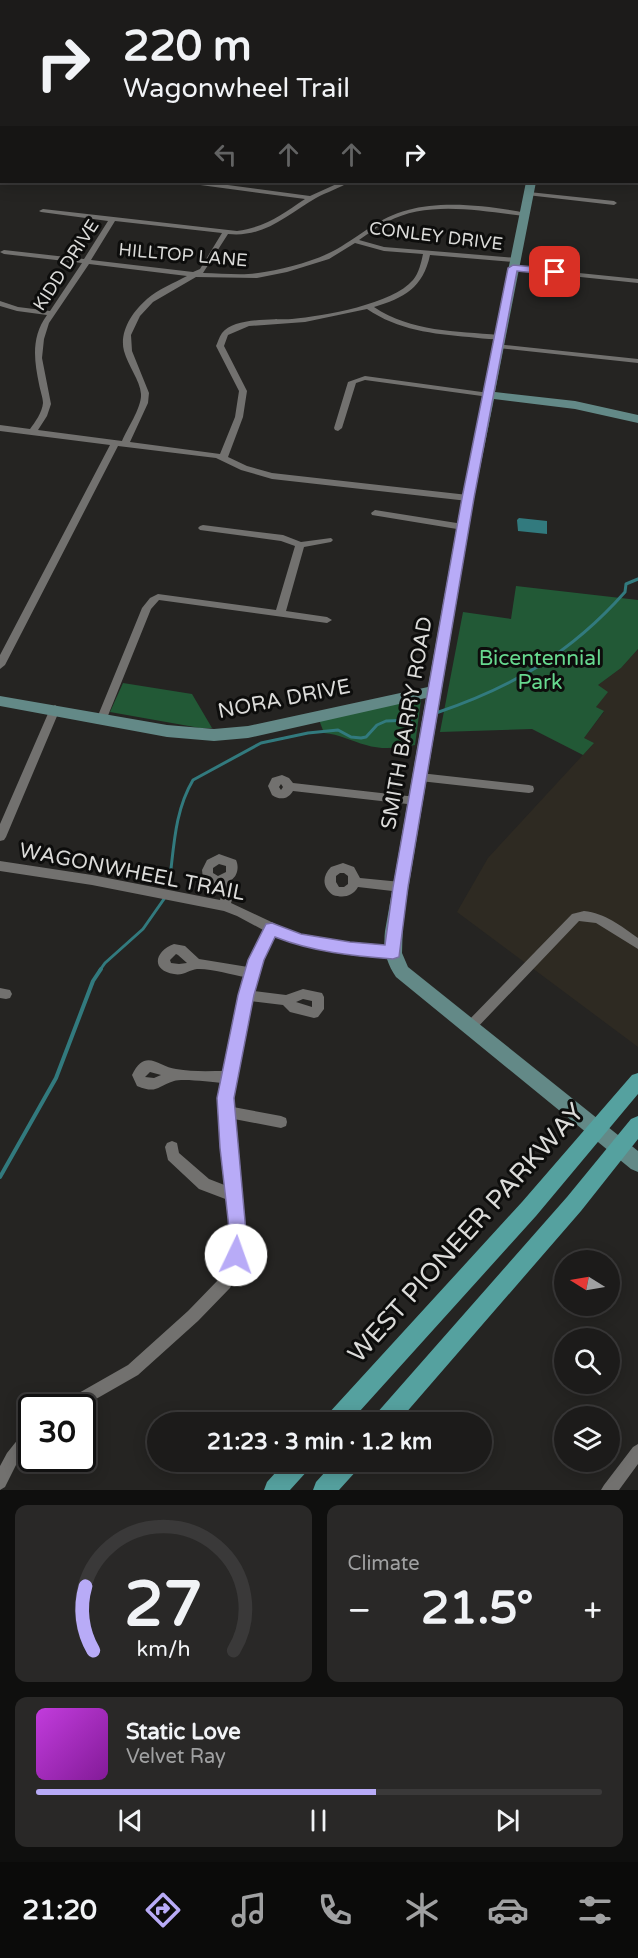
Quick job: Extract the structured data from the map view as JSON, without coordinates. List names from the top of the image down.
{
  "streets": {
    "main road": ["WEST PIONEER PARKWAY"],
    "street": [
      "CONLEY DRIVE",
      "HILLTOP LANE",
      "KIDD DRIVE",
      "NORA DRIVE",
      "SMITH BARRY ROAD",
      "WAGONWHEEL TRAIL"
    ]
  },
  "crossings": [
    ["CONLEY DRIVE", "HILLTOP LANE"],
    ["CONLEY DRIVE", "SMITH BARRY ROAD"],
    ["HILLTOP LANE", "KIDD DRIVE"],
    ["HILLTOP LANE", "SMITH BARRY ROAD"],
    ["NORA DRIVE", "SMITH BARRY ROAD"],
    ["SMITH BARRY ROAD", "WAGONWHEEL TRAIL"]
  ],
  "parks": ["Bicentennial Park"],
  "north": "left",
  "page": {
    "turn": ["220 m", "Wagonwheel Trail"],
    "limit": "30",
    "trip": "21:23 · 3 min · 1.2 km",
    "tile": "Climate",
    "heat": ["−", "21.5°", "+"],
    "song": ["Static Love", "Velvet Ray"],
    "tabs": "21:20",
    "gauge": ["27", "km/h"]
  }
}
